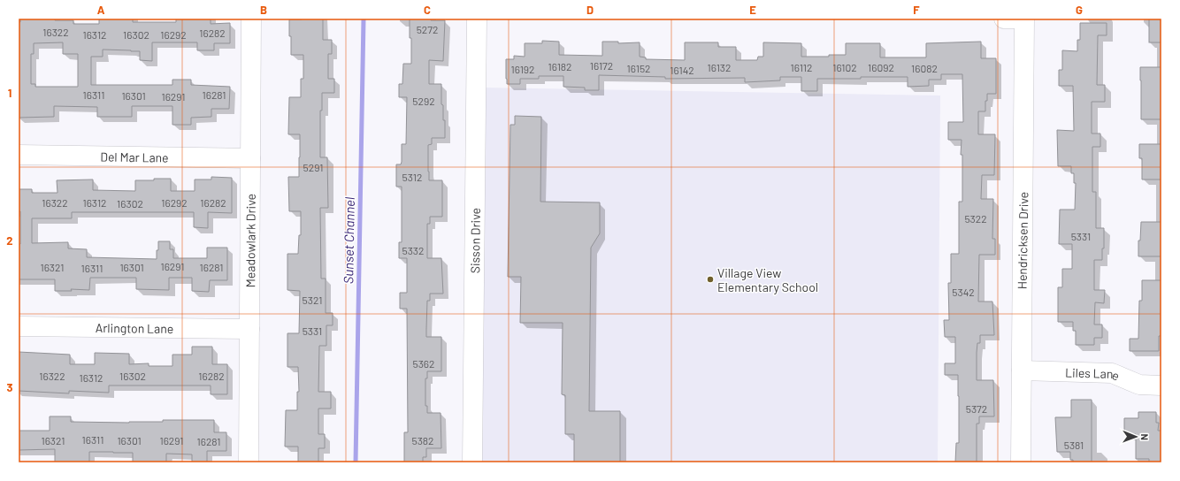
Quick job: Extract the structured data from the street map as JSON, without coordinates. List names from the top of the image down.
{
  "streets": {
    "street": [
      "Del Mar Lane",
      "Meadowlark Drive",
      "Sisson Drive",
      "Hendricksen Drive",
      "Arlington Lane",
      "Liles Lane"
    ]
  },
  "crossings": [
    ["Del Mar Lane", "Meadowlark Drive"],
    ["Meadowlark Drive", "Arlington Lane"],
    ["Hendricksen Drive", "Liles Lane"]
  ],
  "water": ["Sunset Channel"],
  "places": ["Village View Elementary School"],
  "house_numbers": [
    "5272",
    "16322",
    "16282",
    "16312",
    "16302",
    "16292",
    "16172",
    "16182",
    "16132",
    "16112",
    "16102",
    "16092",
    "16152",
    "16082",
    "16192",
    "16142",
    "16311",
    "16281",
    "16301",
    "16291",
    "5292",
    "5291",
    "5312",
    "16322",
    "16312",
    "16292",
    "16282",
    "16302",
    "5322",
    "5331",
    "5332",
    "16291",
    "16321",
    "16301",
    "16281",
    "16311",
    "5342",
    "5321",
    "5331",
    "5362",
    "16322",
    "16302",
    "16282",
    "16312",
    "5372",
    "16311",
    "16321",
    "16301",
    "16291",
    "5382",
    "16281",
    "5381"
  ],
  "north": "right",
  "grid": {
    "columns": [
      "A",
      "B",
      "C",
      "D",
      "E",
      "F",
      "G"
    ],
    "rows": ["1", "2", "3"]
  }
}
